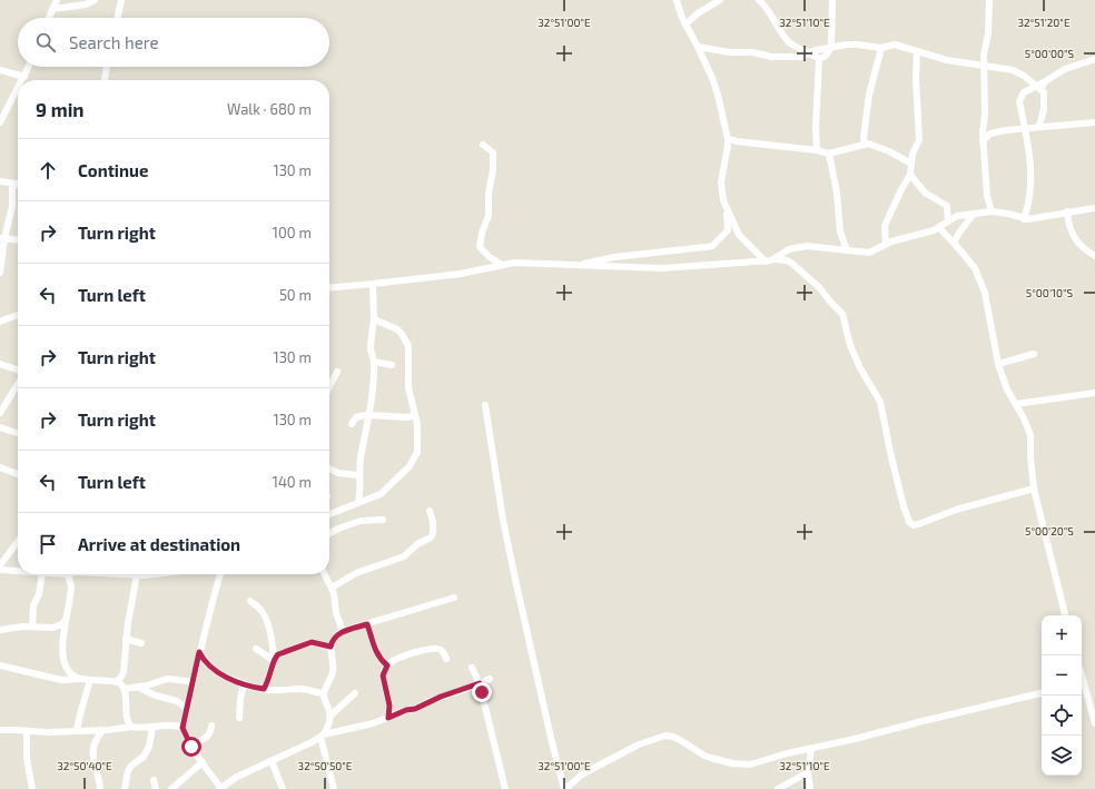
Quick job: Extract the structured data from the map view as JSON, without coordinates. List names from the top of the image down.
{
  "page": {
    "search": "Search here",
    "heading": ["9 min", "Walk · 680 m"],
    "list": [
      ["Continue", "130 m"],
      ["Turn right", "100 m"],
      ["Turn left", "50 m"],
      ["Turn right", "130 m"],
      ["Turn right", "130 m"],
      ["Turn left", "140 m"],
      "Arrive at destination"
    ],
    "map_buttons": ["+", "−"]
  },
  "coordinates": [
    "32°51'00\"E",
    "32°51'10\"E",
    "32°51'20\"E",
    "5°00'00\"S",
    "5°00'10\"S",
    "5°00'20\"S",
    "32°50'40\"E",
    "32°50'50\"E"
  ]
}
